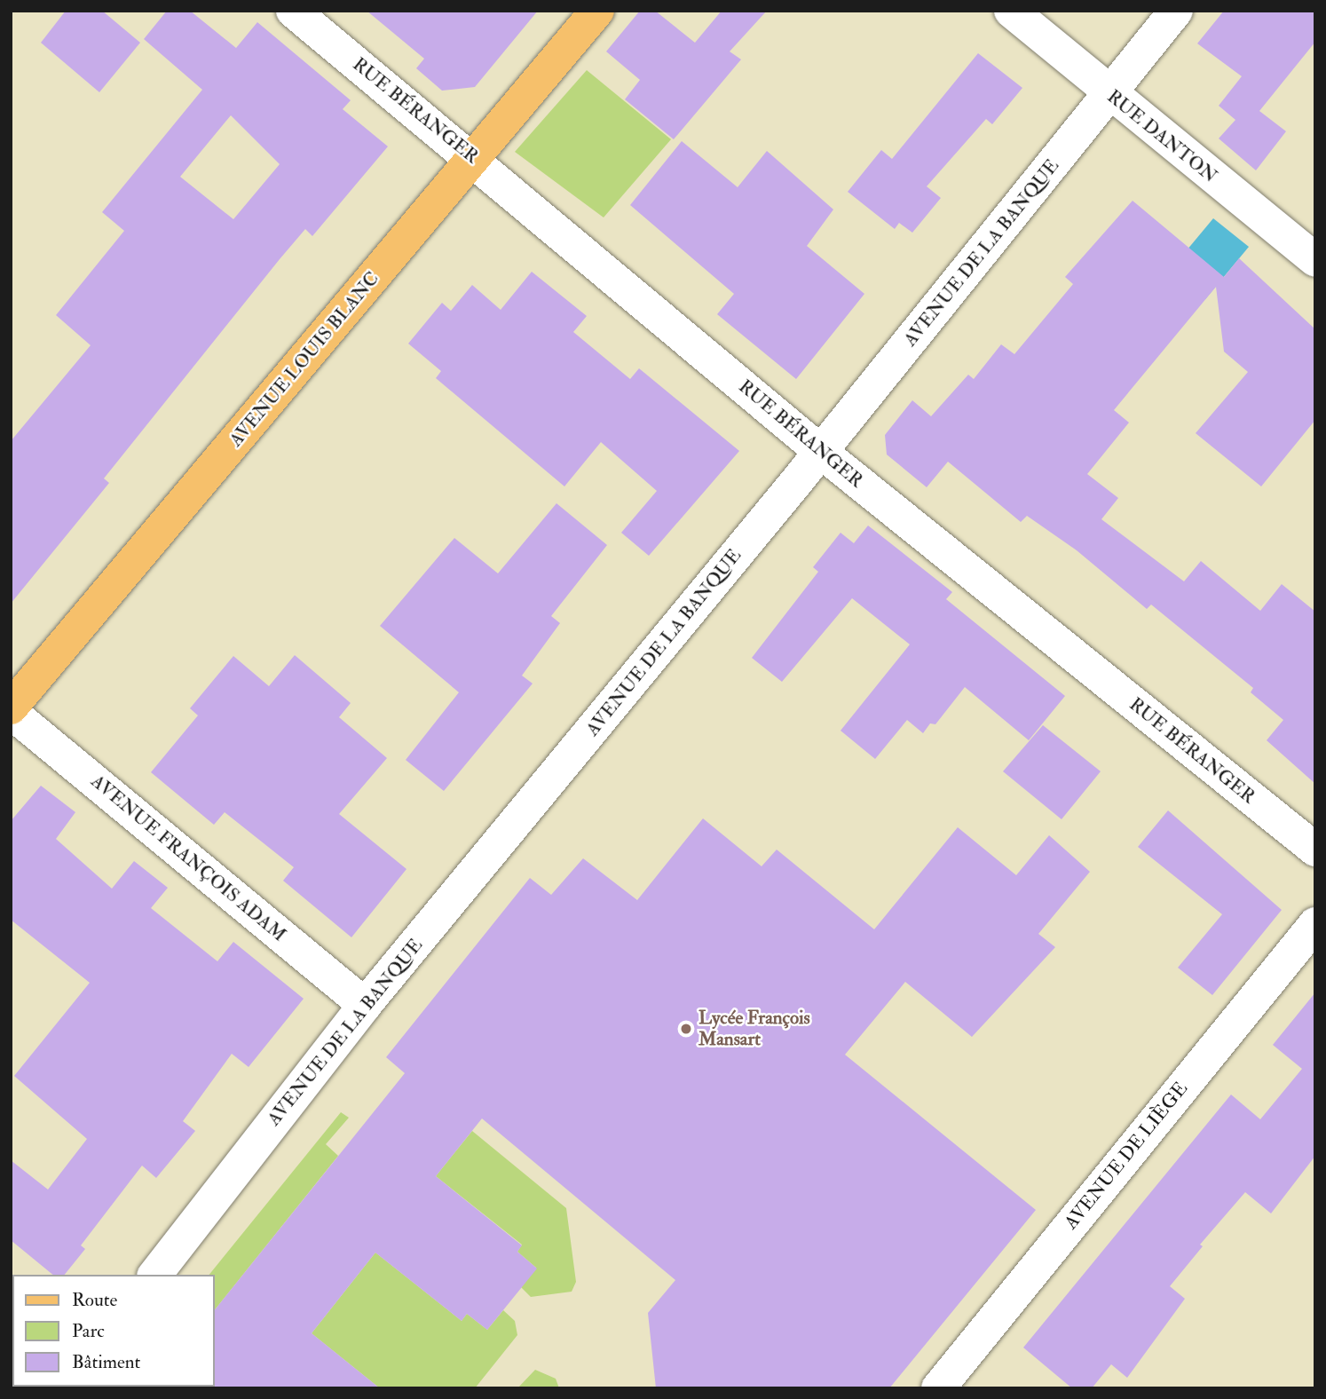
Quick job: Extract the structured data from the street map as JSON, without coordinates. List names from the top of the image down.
{
  "streets": {
    "main road": ["AVENUE LOUIS BLANC"],
    "street": [
      "RUE BÉRANGER",
      "RUE DANTON",
      "AVENUE DE LA BANQUE",
      "AVENUE FRANÇOIS ADAM",
      "AVENUE DE LIÈGE"
    ]
  },
  "crossings": [
    ["RUE BÉRANGER", "AVENUE DE LA BANQUE"],
    ["RUE BÉRANGER", "AVENUE LOUIS BLANC"],
    ["RUE DANTON", "AVENUE DE LA BANQUE"],
    ["AVENUE DE LA BANQUE", "AVENUE FRANÇOIS ADAM"]
  ],
  "places": ["Lycée François Mansart"],
  "legend": ["Route", "Parc", "Bâtiment"]
}
